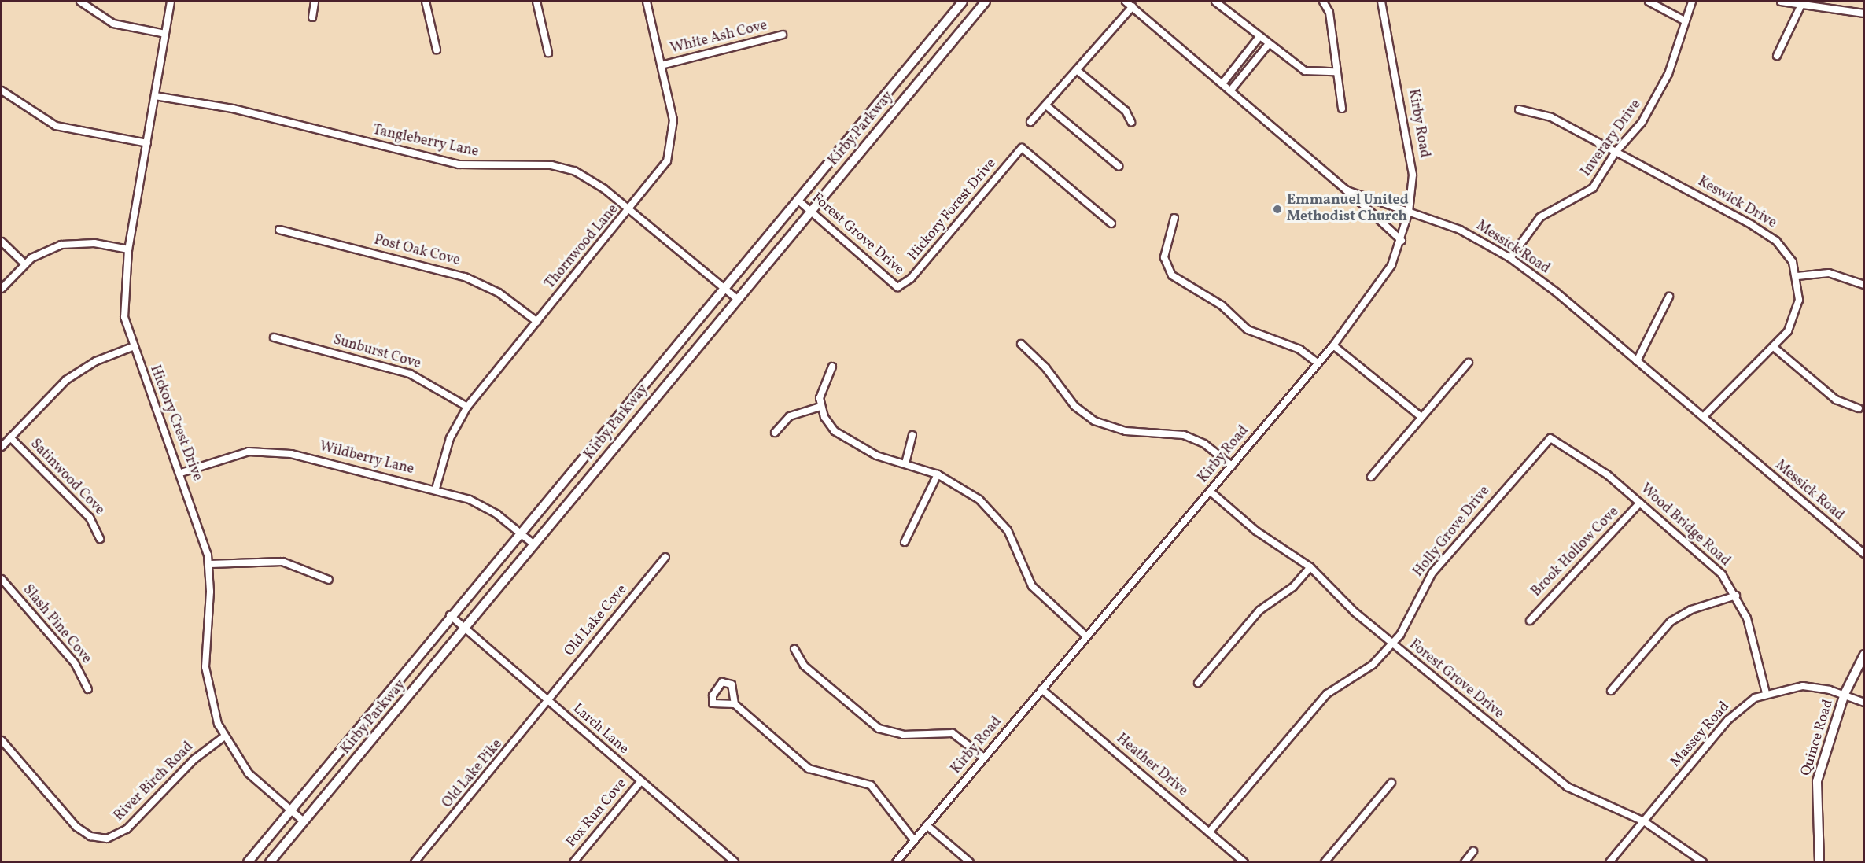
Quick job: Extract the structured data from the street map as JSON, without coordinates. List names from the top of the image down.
{
  "streets": {
    "main road": ["Kirby Parkway", "Quince Road"],
    "street": [
      "White Ash Cove",
      "Kirby Road",
      "Inverary Drive",
      "Tangleberry Lane",
      "Keswick Drive",
      "Hickory Forest Drive",
      "Forest Grove Drive",
      "Thornwood Lane",
      "Messick Road",
      "Post Oak Cove",
      "Sunburst Cove",
      "Hickory Crest Drive",
      "Wildberry Lane",
      "Satinwood Cove",
      "Wood Bridge Road",
      "Holly Grove Drive",
      "Brook Hollow Cove",
      "Old Lake Cove",
      "Slash Pine Cove",
      "Larch Lane",
      "Massey Road",
      "Heather Drive",
      "Old Lake Pike",
      "River Birch Road",
      "Fox Run Cove"
    ]
  },
  "crossings": [
    ["White Ash Cove", "Thornwood Lane"],
    ["Kirby Road", "Forest Grove Drive"],
    ["Kirby Road", "Messick Road"],
    ["Kirby Road", "Heather Drive"],
    ["Kirby Parkway", "Tangleberry Lane"],
    ["Kirby Parkway", "Forest Grove Drive"],
    ["Kirby Parkway", "Hickory Crest Drive"],
    ["Kirby Parkway", "Wildberry Lane"],
    ["Kirby Parkway", "Larch Lane"],
    ["Inverary Drive", "Keswick Drive"],
    ["Inverary Drive", "Messick Road"],
    ["Tangleberry Lane", "Thornwood Lane"],
    ["Tangleberry Lane", "Hickory Crest Drive"],
    ["Hickory Forest Drive", "Forest Grove Drive"],
    ["Forest Grove Drive", "Holly Grove Drive"],
    ["Forest Grove Drive", "Massey Road"],
    ["Thornwood Lane", "Post Oak Cove"],
    ["Thornwood Lane", "Sunburst Cove"],
    ["Thornwood Lane", "Wildberry Lane"],
    ["Hickory Crest Drive", "Wildberry Lane"],
    ["Hickory Crest Drive", "River Birch Road"],
    ["Wood Bridge Road", "Holly Grove Drive"],
    ["Wood Bridge Road", "Brook Hollow Cove"],
    ["Wood Bridge Road", "Massey Road"],
    ["Holly Grove Drive", "Heather Drive"],
    ["Old Lake Cove", "Larch Lane"],
    ["Old Lake Cove", "Old Lake Pike"],
    ["Larch Lane", "Old Lake Pike"],
    ["Larch Lane", "Fox Run Cove"],
    ["Massey Road", "Quince Road"]
  ],
  "places": ["Emmanuel United Methodist Church"]
}
